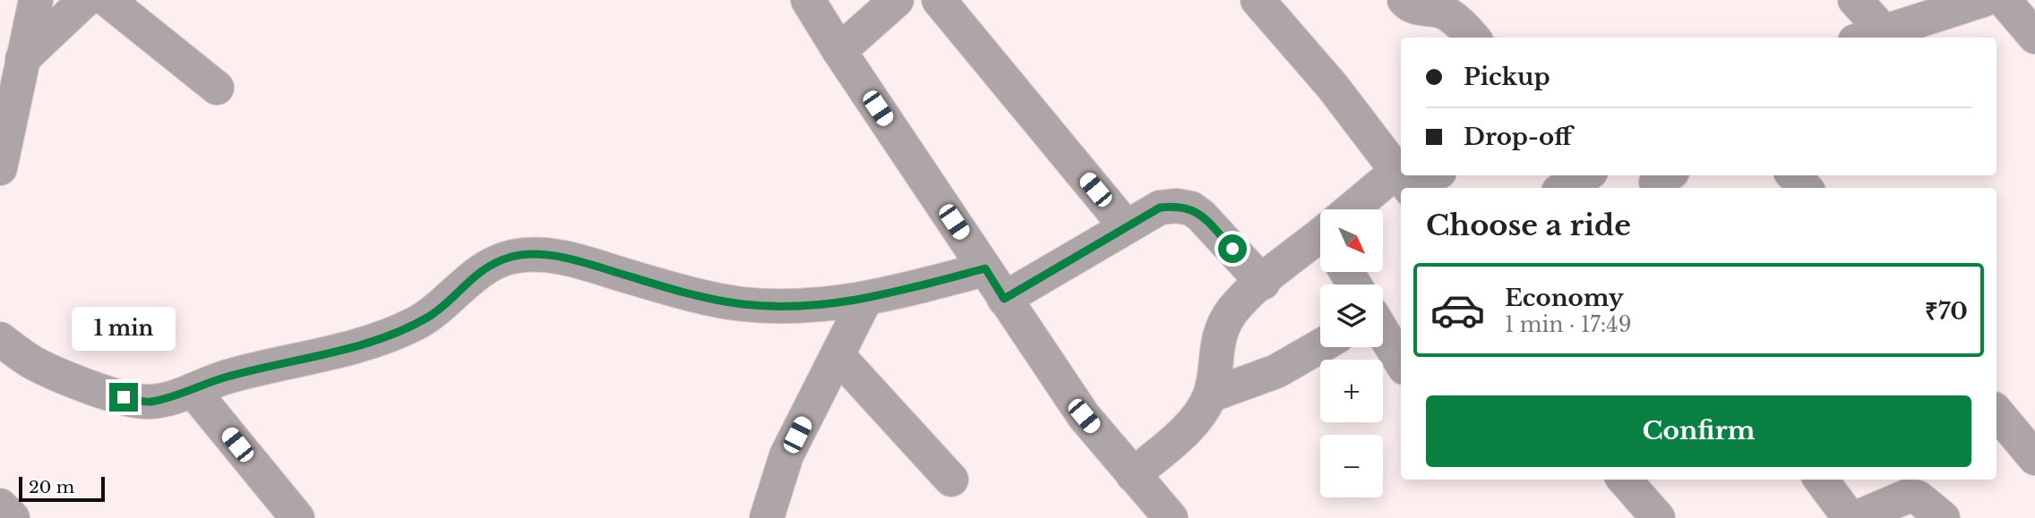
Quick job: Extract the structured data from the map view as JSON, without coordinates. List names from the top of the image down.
{
  "scale_bar": "20 m",
  "north": "bottom right",
  "page": {
    "banner": ["Pickup", "Drop-off"],
    "heading": "Choose a ride",
    "map_buttons": ["+", "−"],
    "list": [
      {
        "name": "Economy",
        "note": "1 min · 17:49",
        "value": "₹70"
      }
    ],
    "bubble": "1 min",
    "buttons": "Confirm",
    "scale": "20 m"
  }
}
